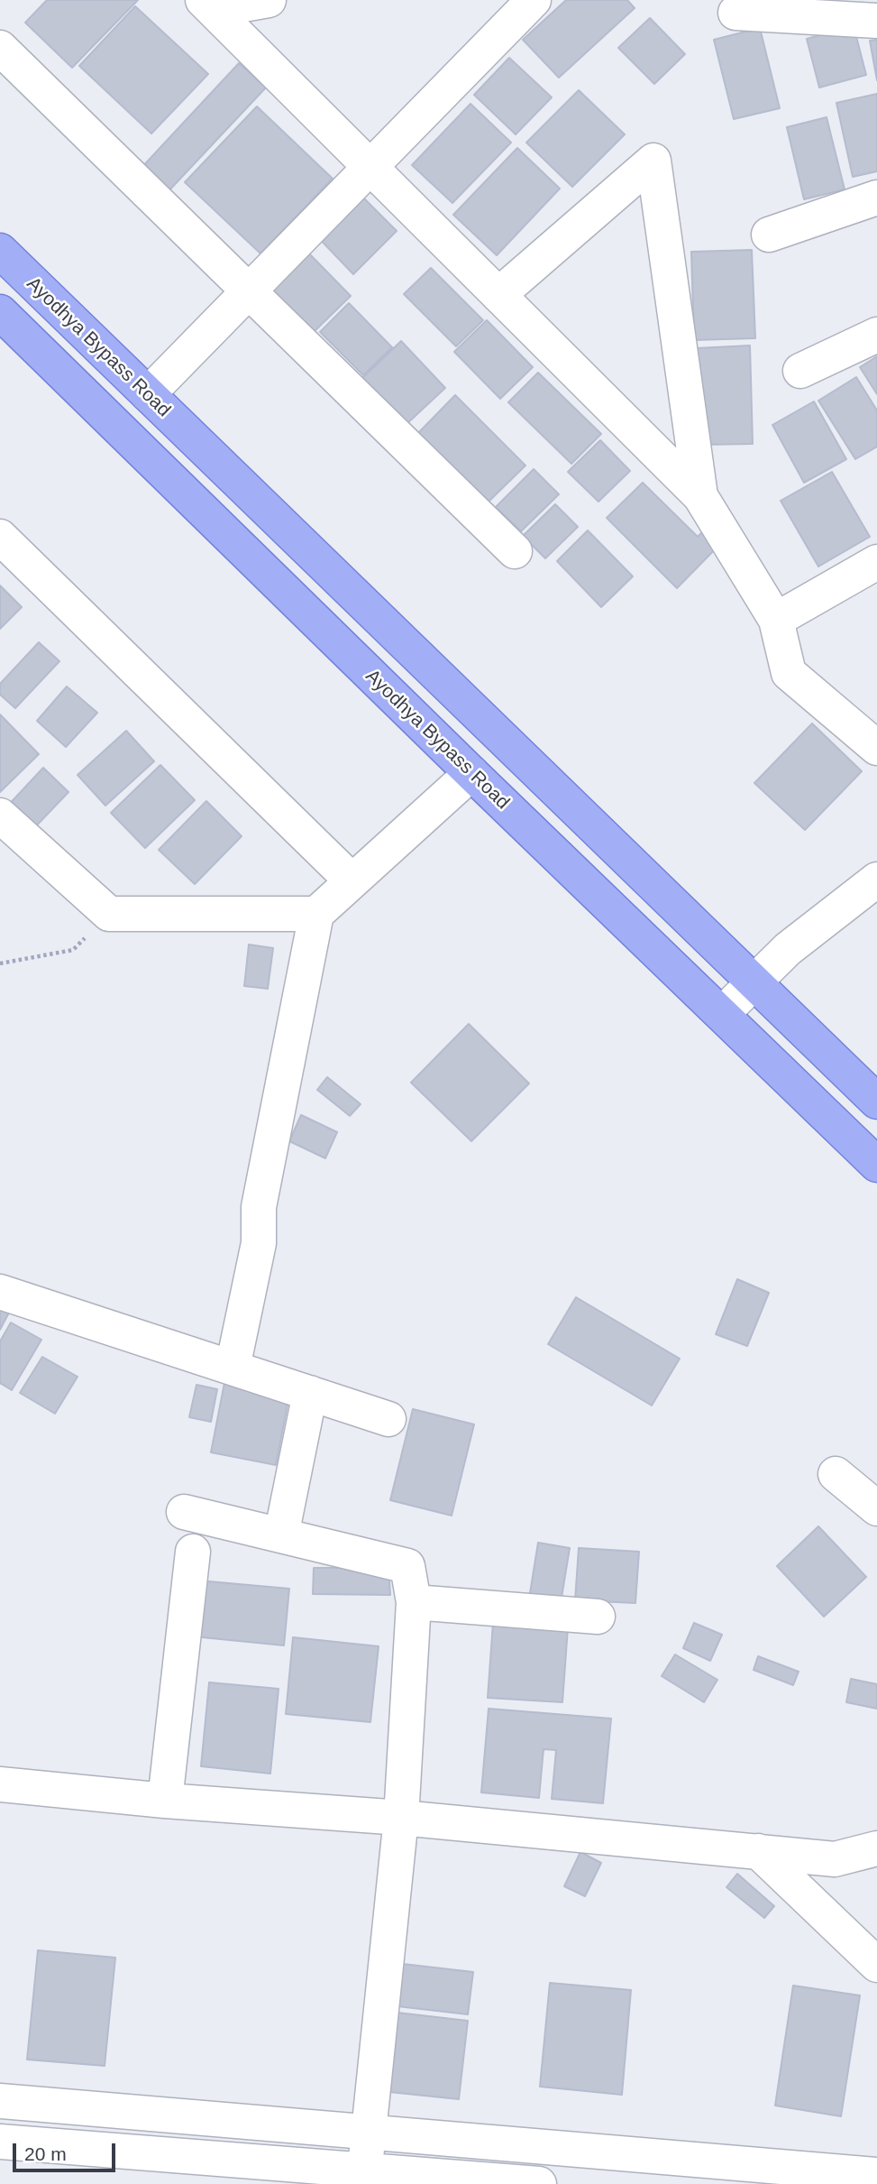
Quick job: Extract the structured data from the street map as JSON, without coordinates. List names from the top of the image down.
{
  "streets": {
    "main road": ["Ayodhya Bypass Road"]
  },
  "scale_bar": "20 m"
}
